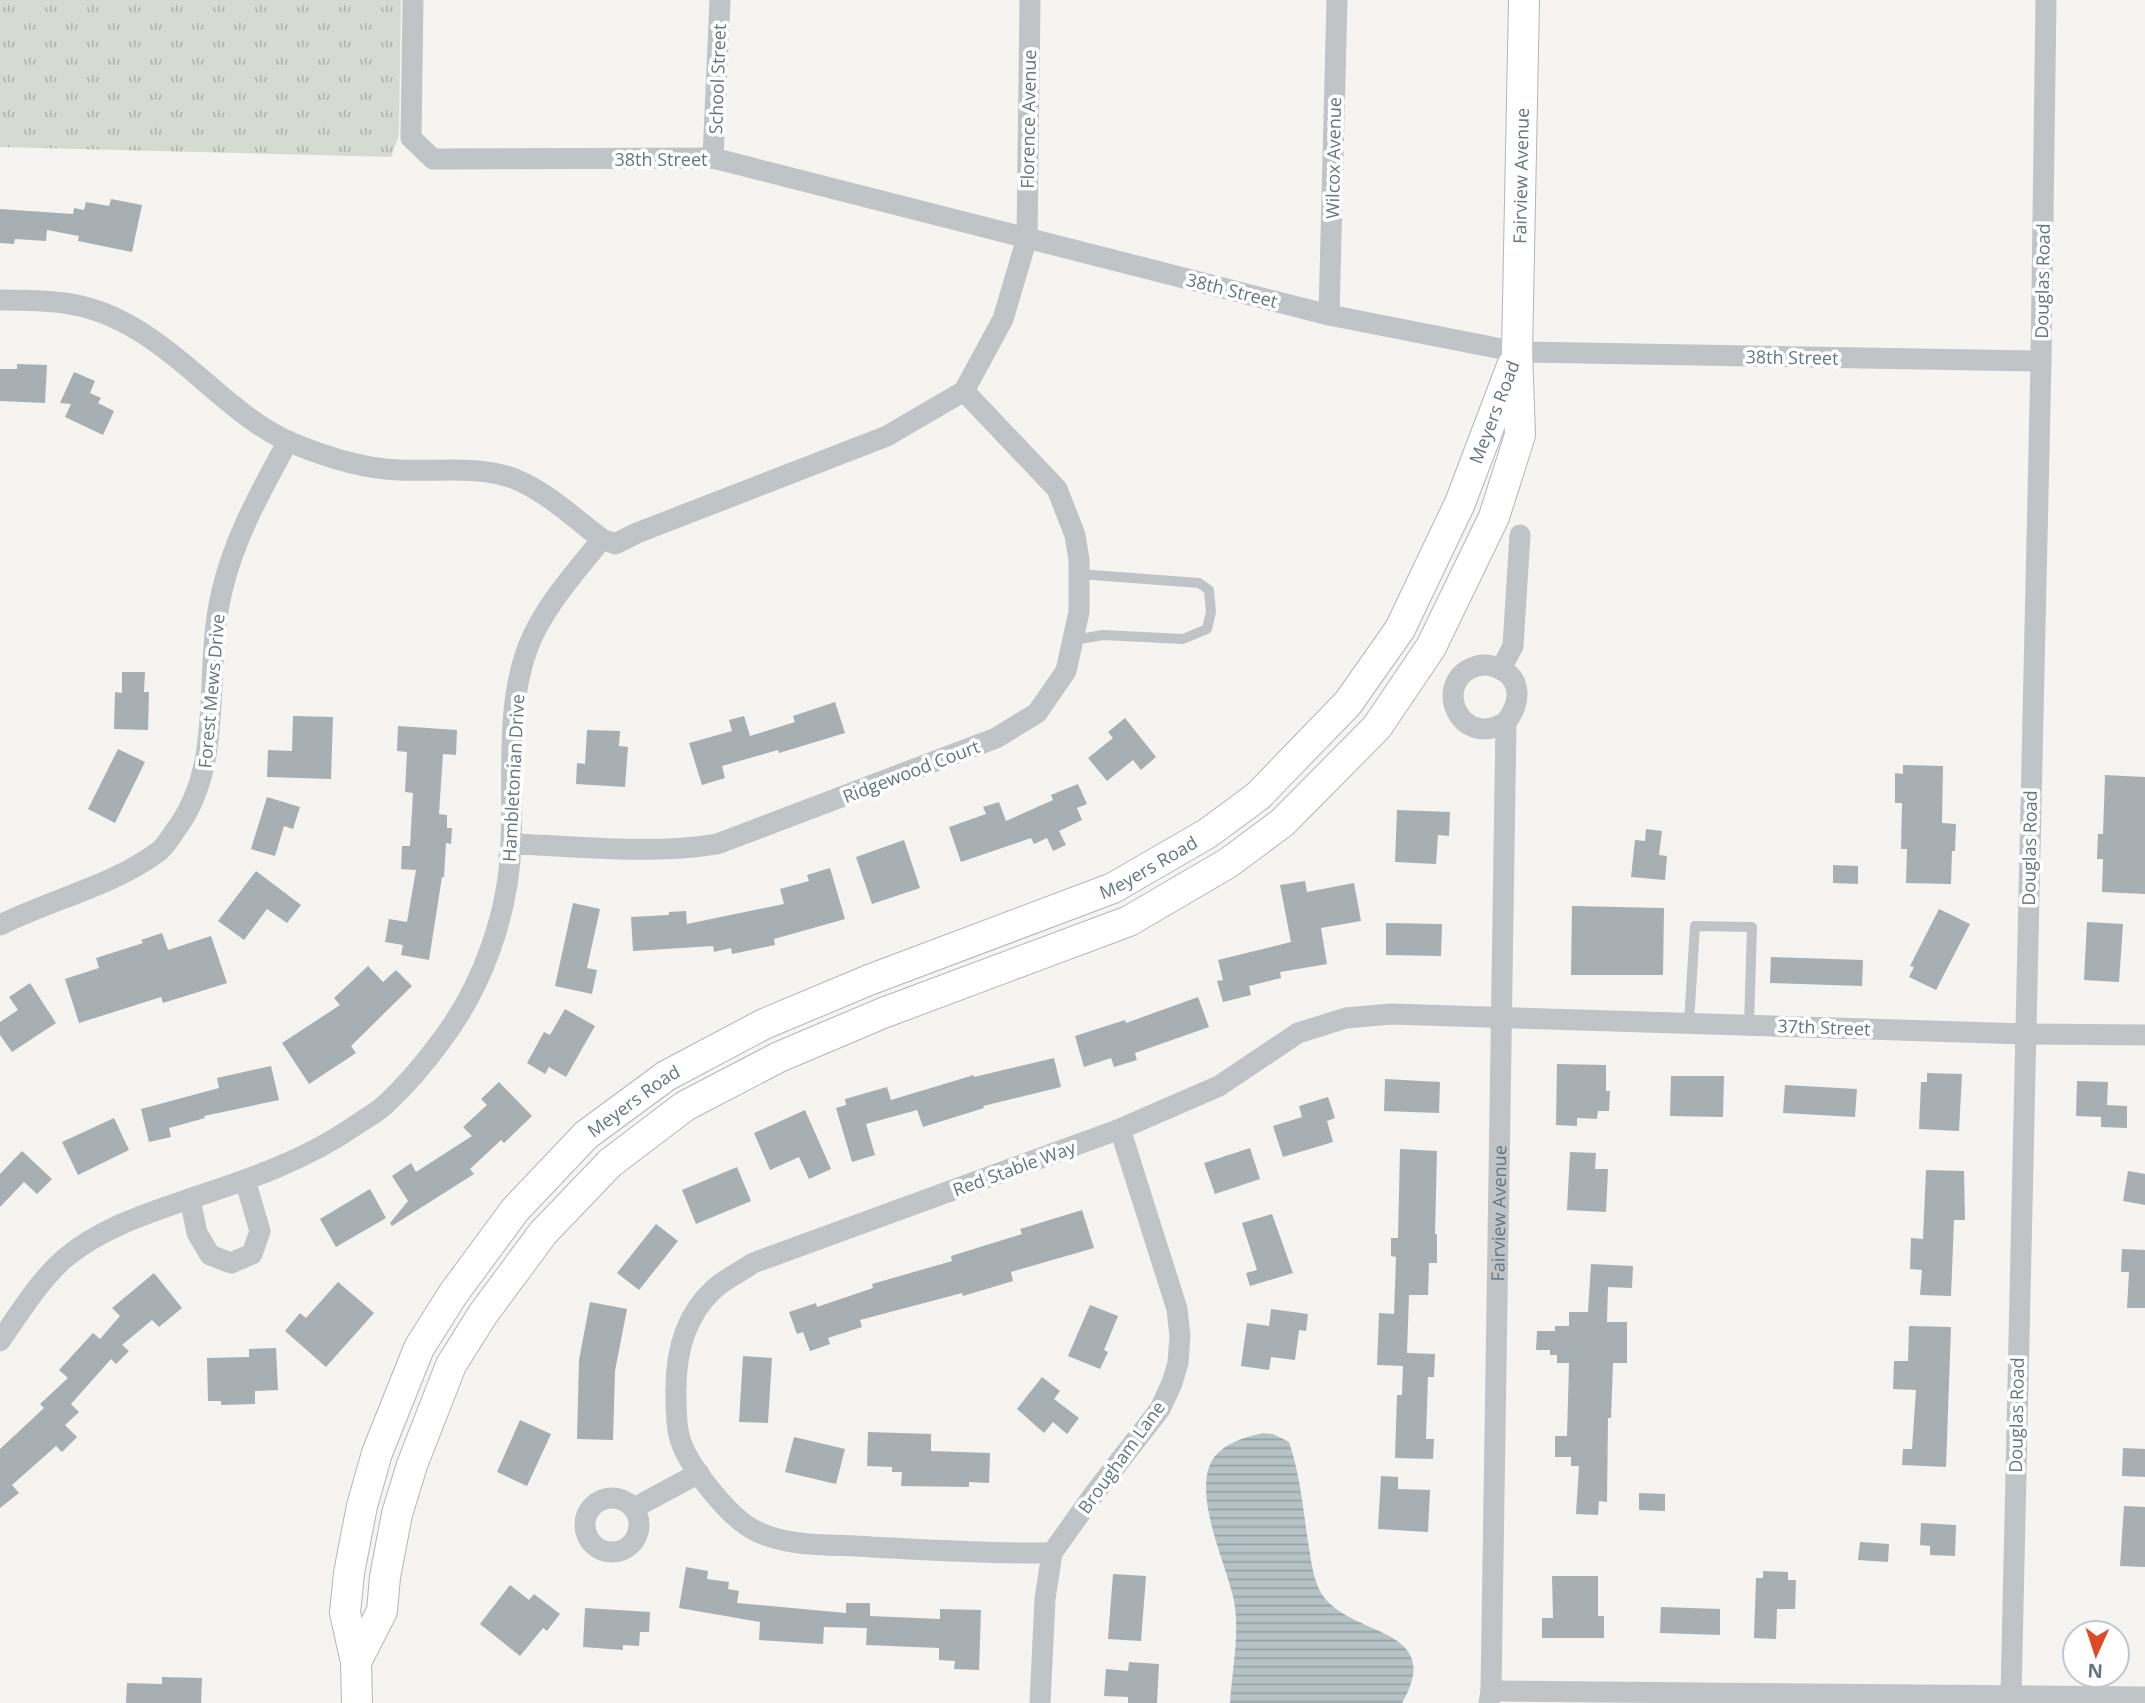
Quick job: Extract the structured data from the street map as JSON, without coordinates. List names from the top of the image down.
{
  "streets": {
    "street": [
      "School Street",
      "Florence Avenue",
      "Wilcox Avenue",
      "38th Street",
      "Fairview Avenue",
      "Douglas Road",
      "Meyers Road",
      "Forest Mews Drive",
      "Ridgewood Court",
      "Hambletonian Drive",
      "37th Street",
      "Red Stable Way",
      "Brougham Lane"
    ]
  },
  "crossings": [
    ["School Street", "38th Street"],
    ["Florence Avenue", "38th Street"],
    ["Wilcox Avenue", "38th Street"],
    ["38th Street", "Fairview Avenue"],
    ["38th Street", "Douglas Road"],
    ["38th Street", "Meyers Road"],
    ["Fairview Avenue", "Meyers Road"],
    ["Fairview Avenue", "37th Street"],
    ["Fairview Avenue", "Red Stable Way"],
    ["Douglas Road", "37th Street"],
    ["Ridgewood Court", "Hambletonian Drive"],
    ["37th Street", "Red Stable Way"],
    ["Red Stable Way", "Brougham Lane"]
  ],
  "north": "bottom"
}
